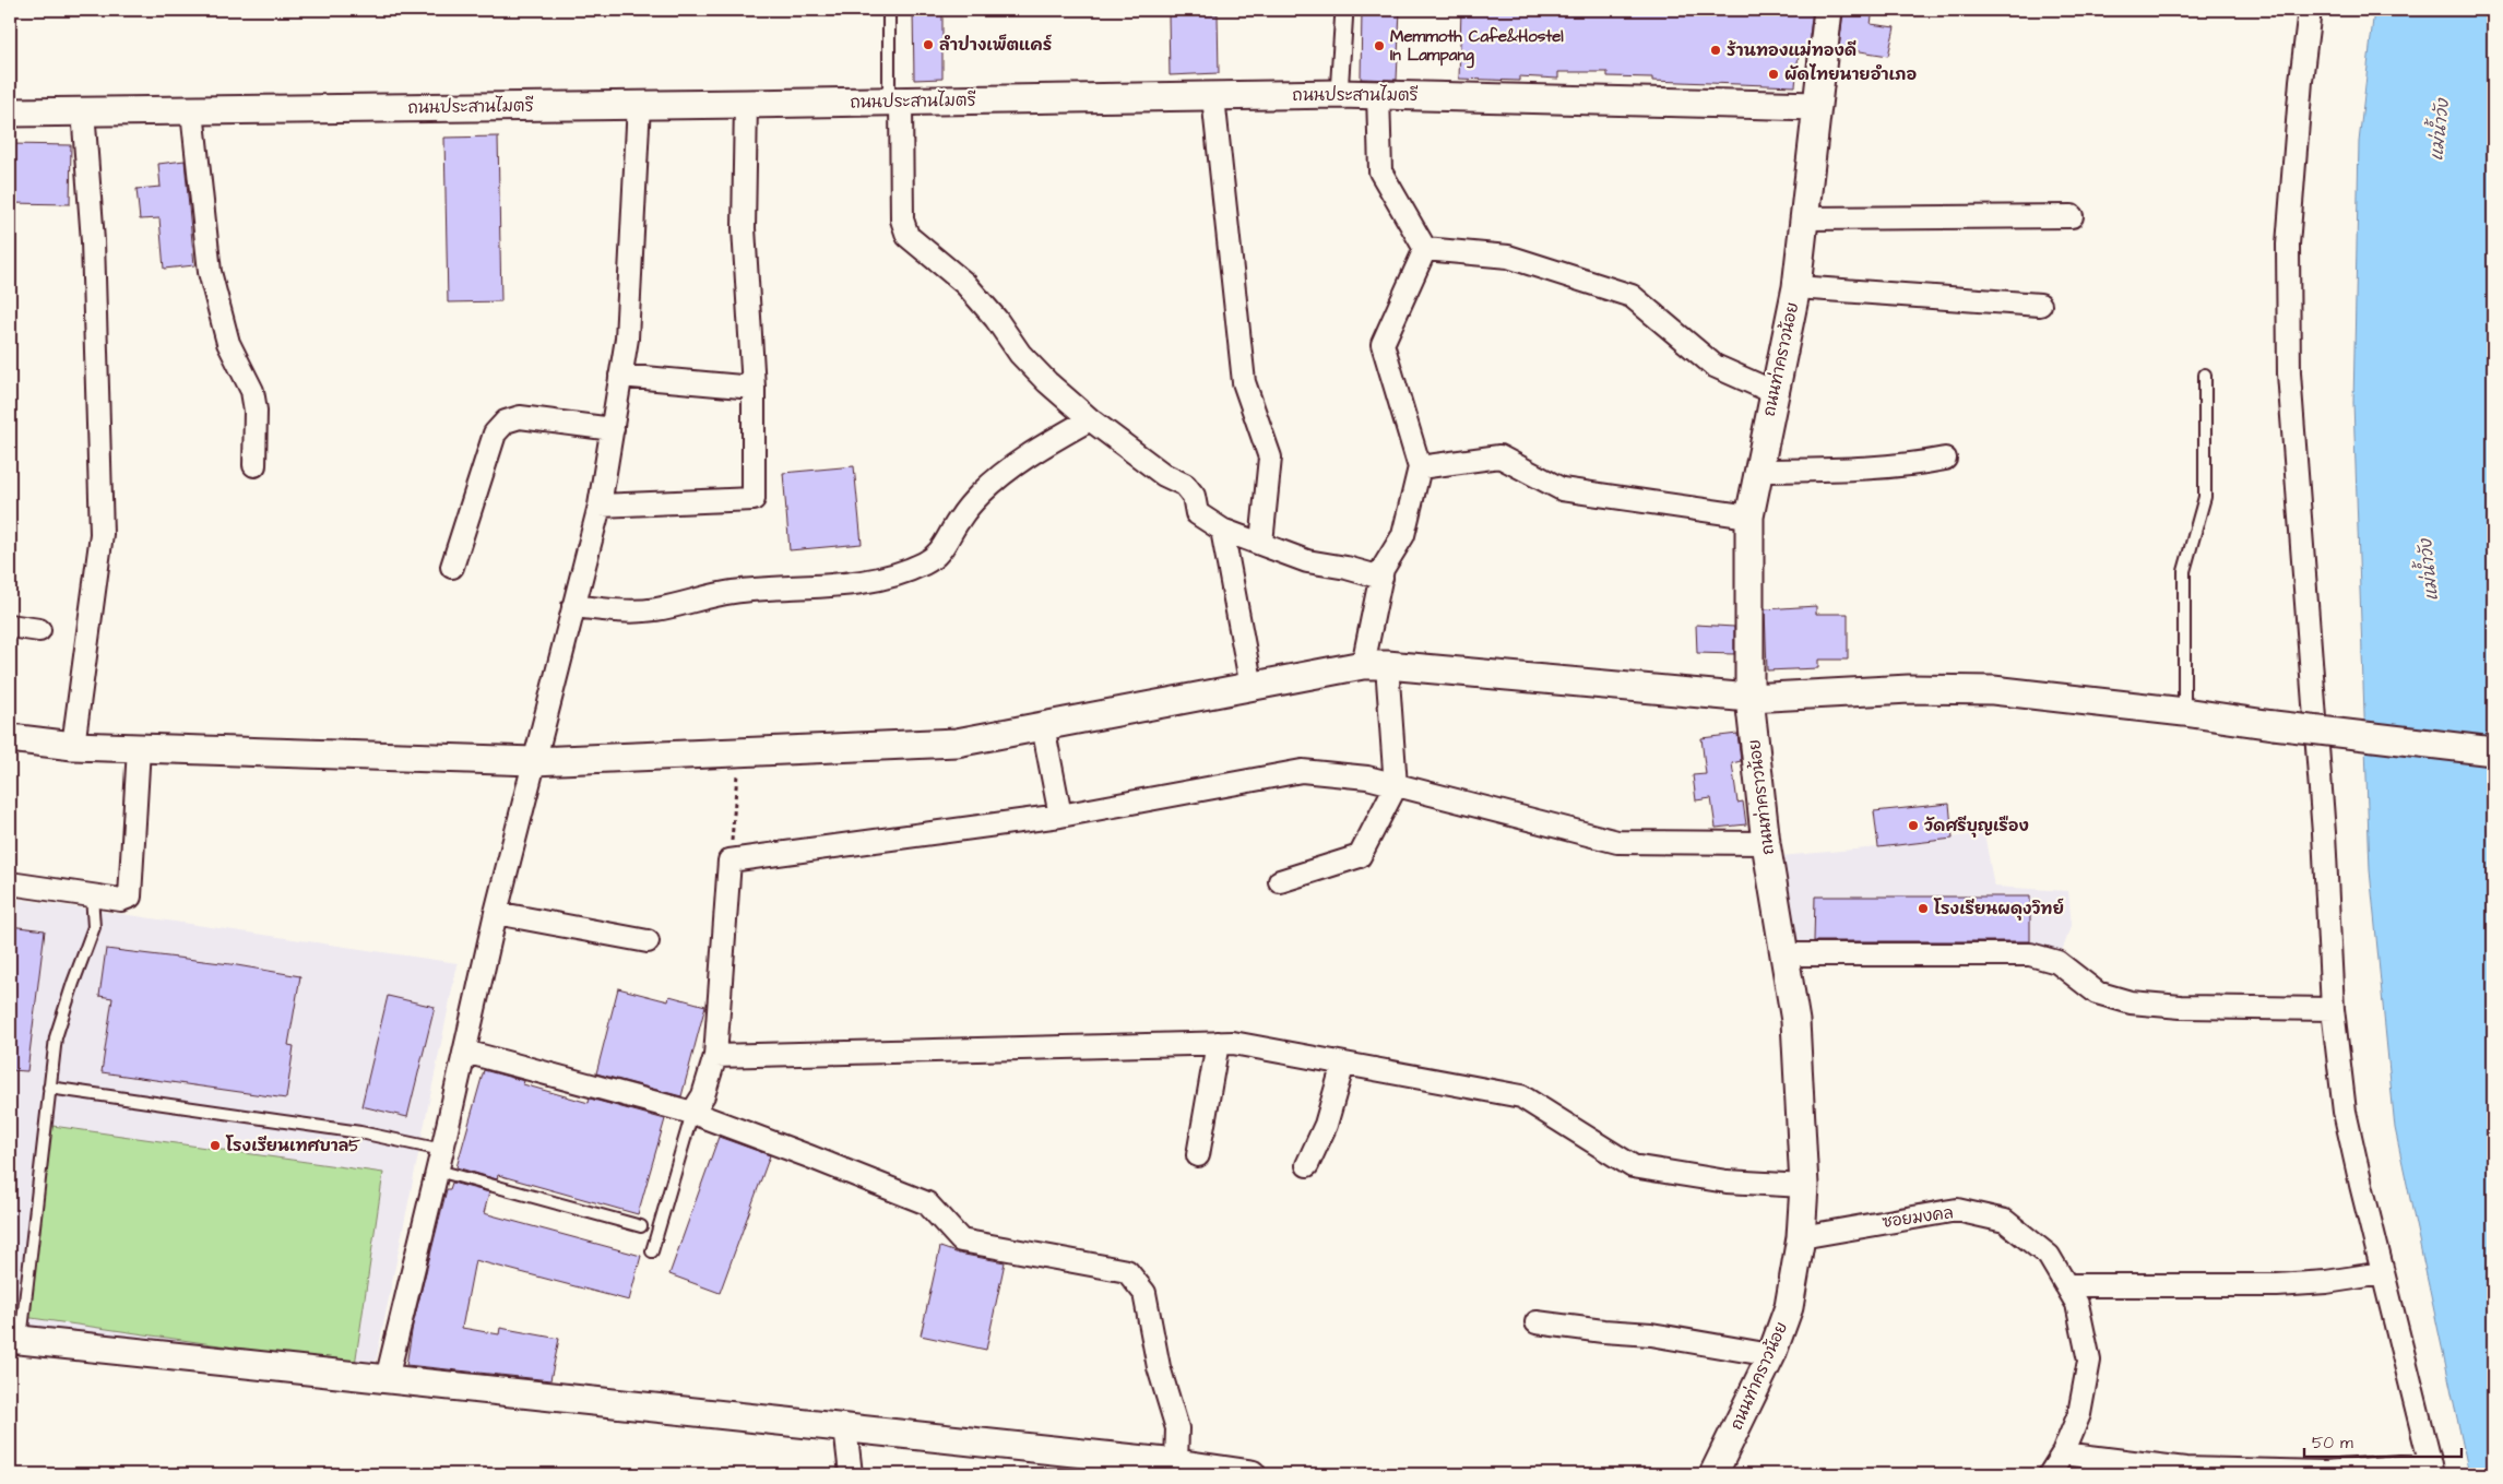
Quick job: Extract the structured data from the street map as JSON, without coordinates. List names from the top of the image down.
{
  "streets": {
    "street": ["ถนนประสานไมตรี", "ถนนท่าคราวน้อย", "ซอยมงคล"]
  },
  "crossings": [
    ["ถนนประสานไมตรี", "ถนนท่าคราวน้อย"],
    ["ถนนท่าคราวน้อย", "ซอยมงคล"]
  ],
  "water": ["แม่น้ำวัง"],
  "places": [
    "ลำปางเพ็ตแคร์",
    "Memmoth Cafe&Hostel In Lampang",
    "ร้านทองแม่ทองดี",
    "ผัดไทยนายอำเภอ",
    "วัดศรีบุญเรือง",
    "โรงเรียนผดุงวิทย์",
    "โรงเรียนเทศบาล5"
  ],
  "scale_bar": "50 m"
}
